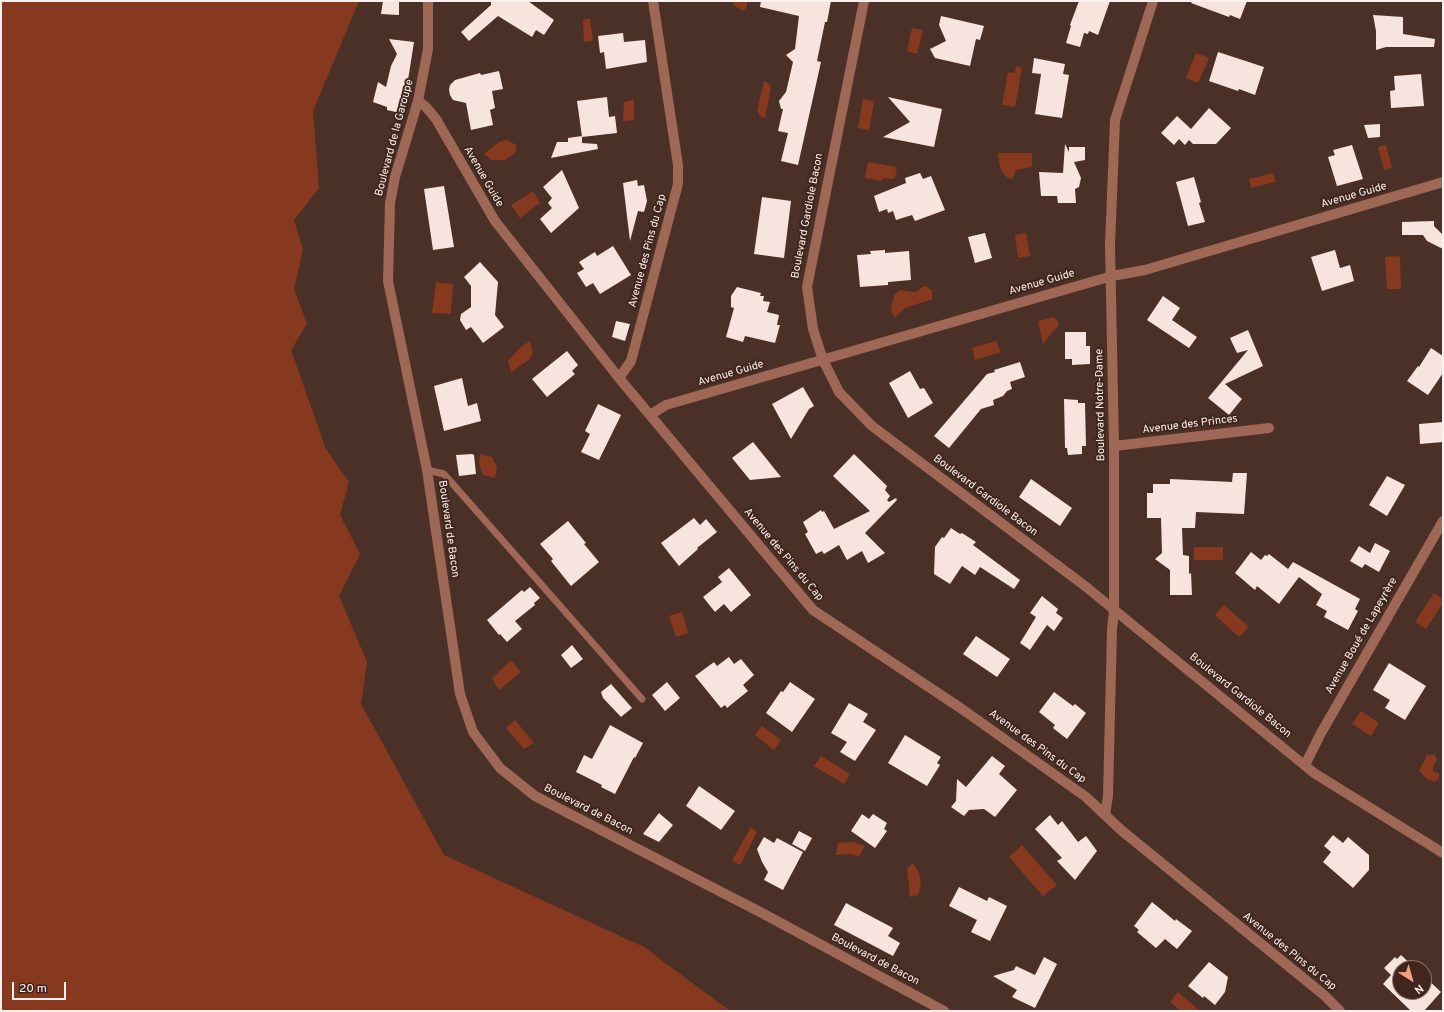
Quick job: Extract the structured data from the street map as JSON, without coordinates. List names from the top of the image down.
{
  "streets": {
    "street": [
      "Boulevard de la Garoupe",
      "Avenue Guide",
      "Boulevard Gardiole Bacon",
      "Avenue des Pins du Cap",
      "Boulevard Notre-Dame",
      "Avenue des Princes",
      "Boulevard de Bacon",
      "Avenue Boué de Lapeyrère"
    ]
  },
  "crossings": [
    ["Boulevard de la Garoupe", "Avenue Guide"],
    ["Boulevard de la Garoupe", "Boulevard de Bacon"],
    ["Avenue Guide", "Boulevard Gardiole Bacon"],
    ["Avenue Guide", "Avenue des Pins du Cap"],
    ["Avenue Guide", "Boulevard Notre-Dame"],
    ["Boulevard Gardiole Bacon", "Boulevard Notre-Dame"],
    ["Boulevard Gardiole Bacon", "Avenue Boué de Lapeyrère"],
    ["Avenue des Pins du Cap", "Boulevard Notre-Dame"],
    ["Boulevard Notre-Dame", "Avenue des Princes"]
  ],
  "scale_bar": "20 m",
  "north": "bottom right"
}
